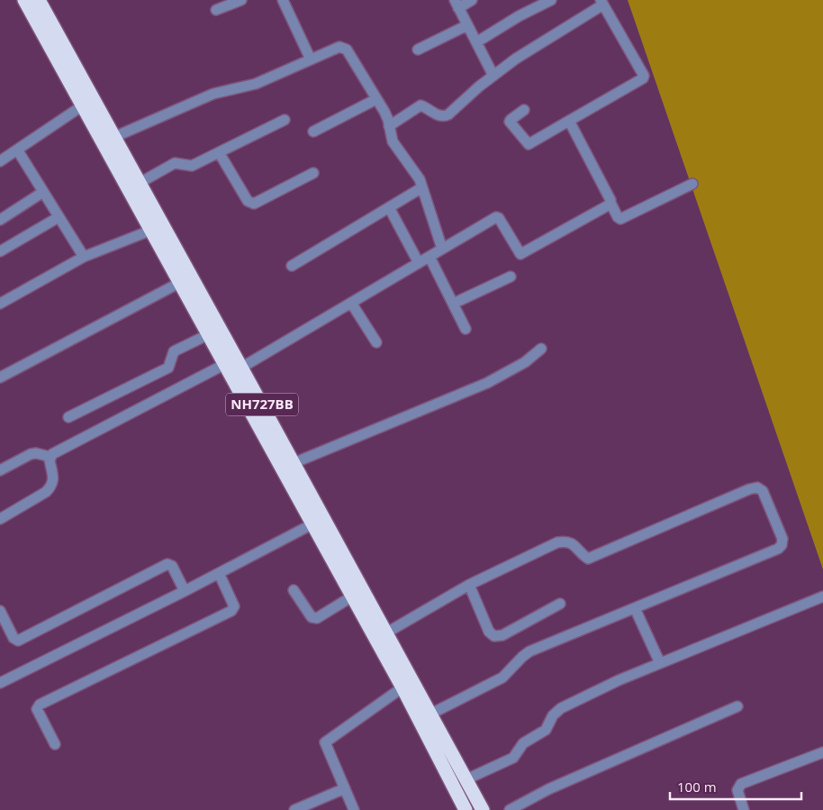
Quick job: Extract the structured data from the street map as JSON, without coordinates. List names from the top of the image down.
{
  "streets": {
    "highway": ["NH727BB"]
  },
  "scale_bar": "100 m"
}
